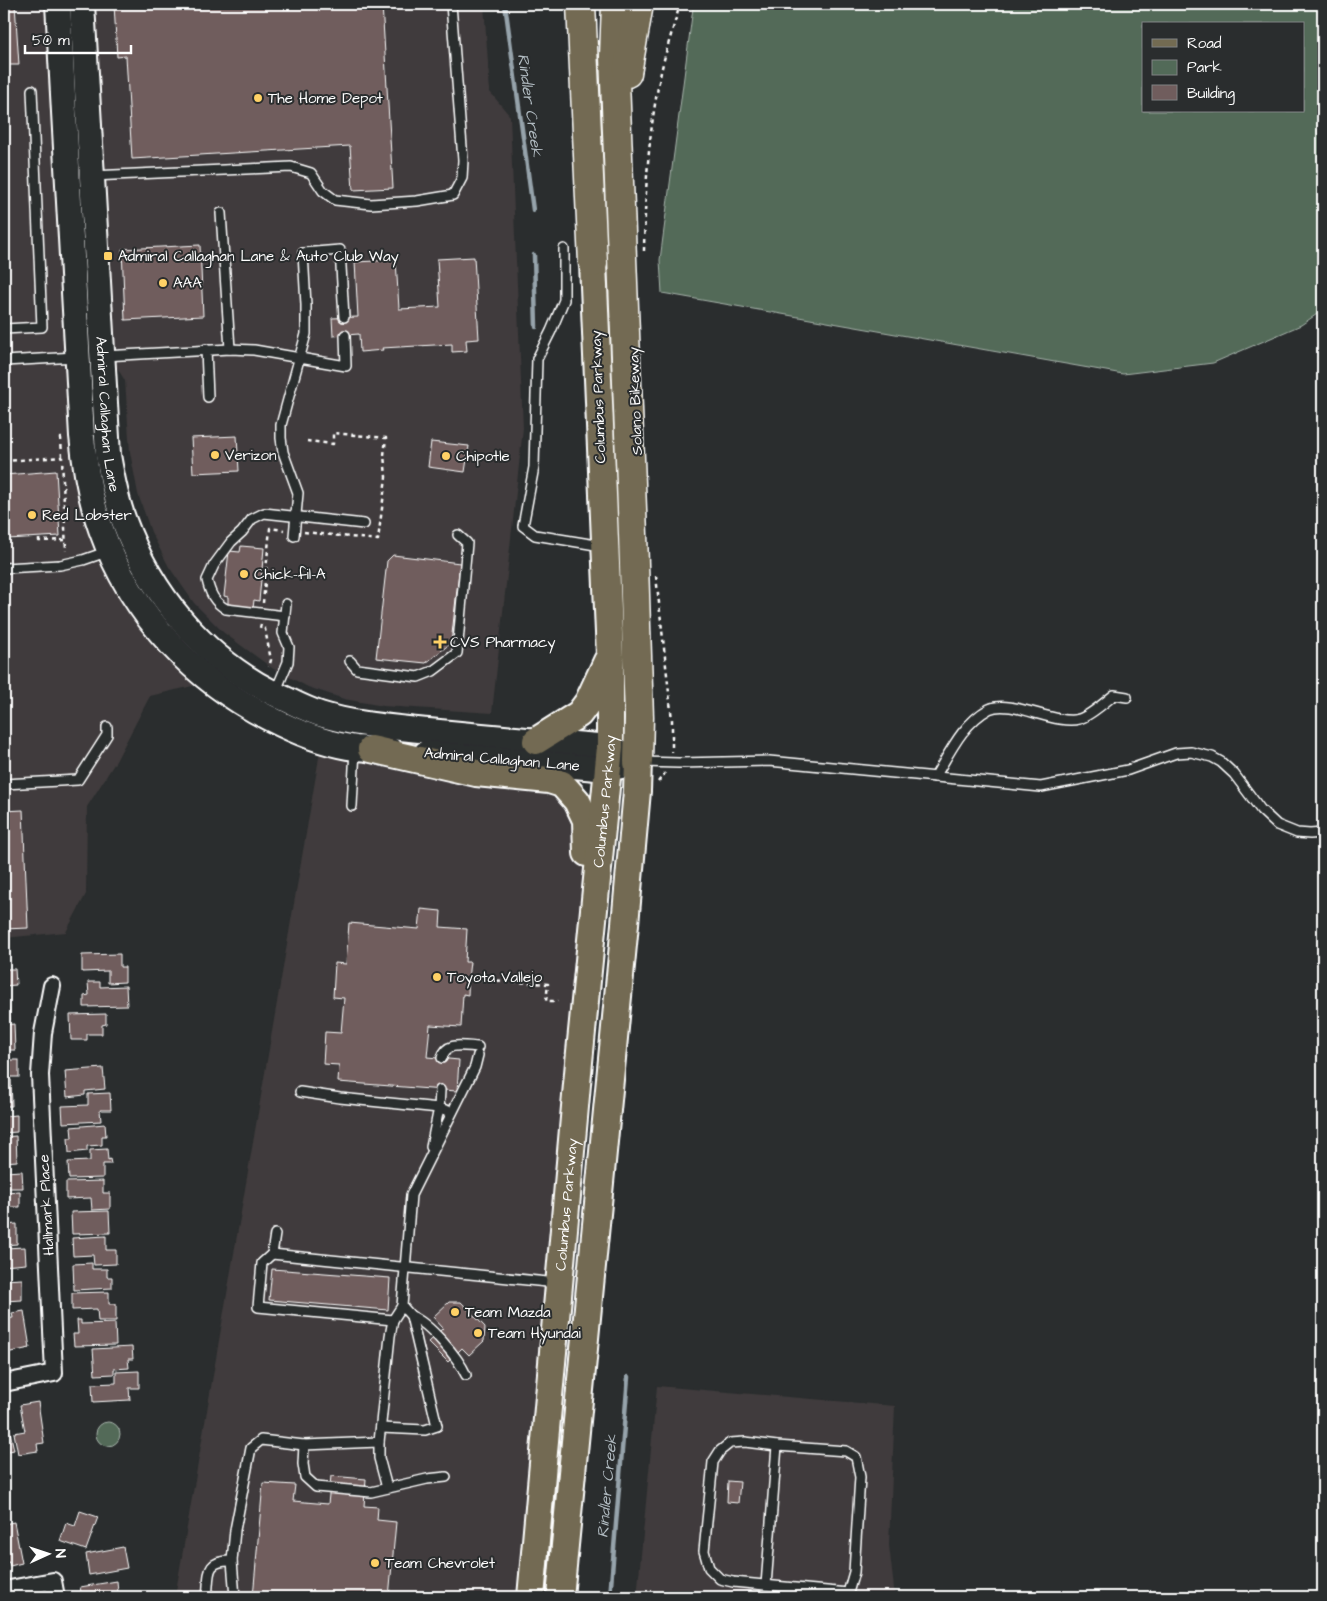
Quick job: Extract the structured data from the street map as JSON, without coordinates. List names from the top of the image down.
{
  "streets": {
    "highway": ["Columbus Parkway"],
    "main road": ["Admiral Callaghan Lane"],
    "street": ["Hallmark Place"]
  },
  "crossings": [
    ["Columbus Parkway", "Admiral Callaghan Lane"]
  ],
  "water": ["Rindler Creek"],
  "places": {
    "other": [
      "The Home Depot",
      "AAA",
      "Verizon",
      "Chipotle",
      "Red Lobster",
      "Chick-fil-A",
      "Toyota Vallejo",
      "Team Mazda",
      "Team Hyundai",
      "Team Chevrolet"
    ],
    "transit": ["Admiral Callaghan Lane & Auto Club Way"],
    "health": ["CVS Pharmacy"]
  },
  "legend": ["Road", "Park", "Building"],
  "scale_bar": "50 m",
  "north": "right"
}
